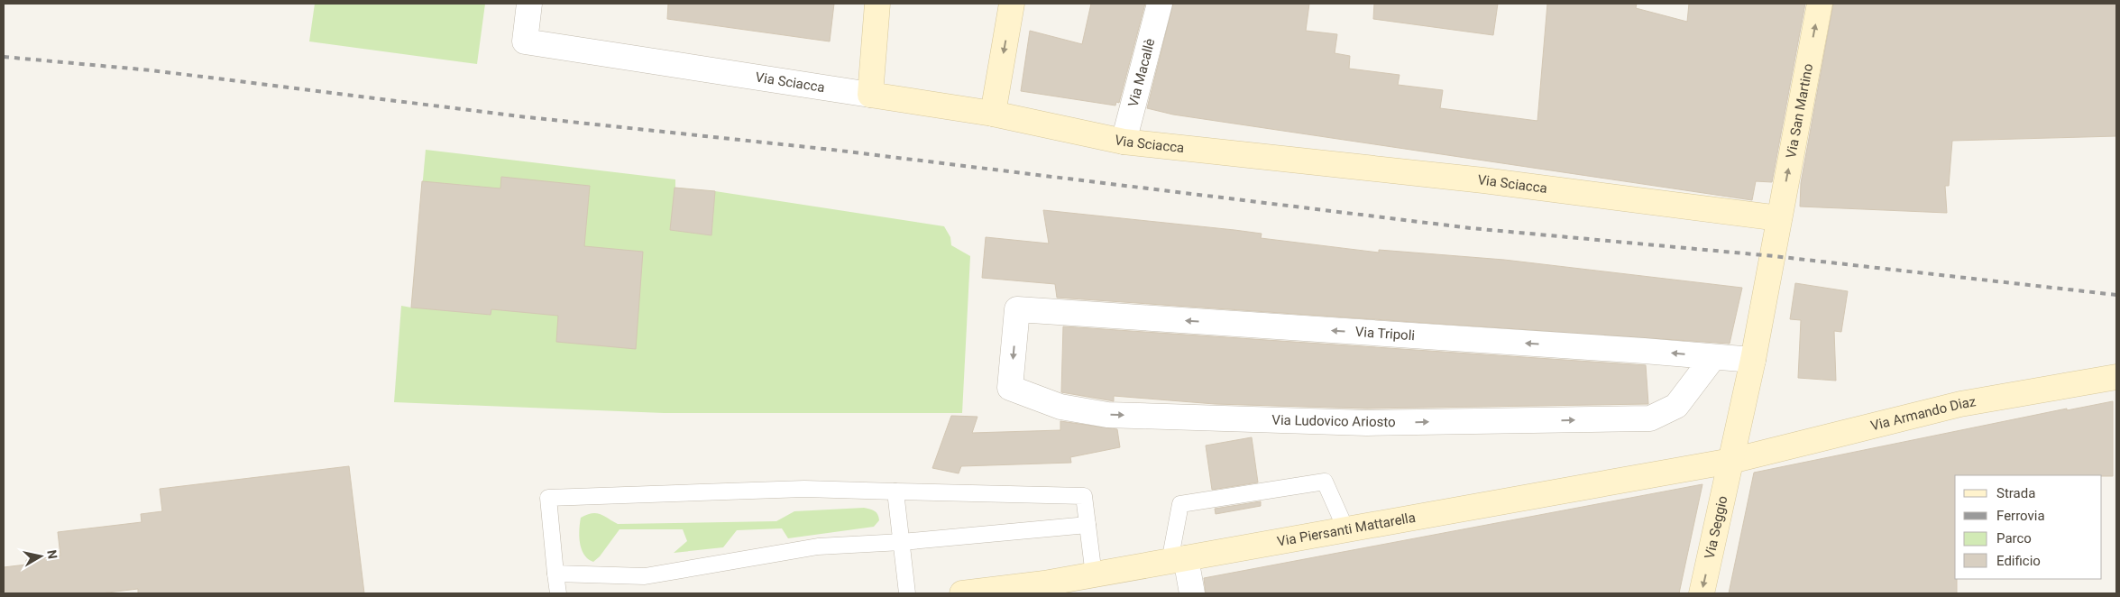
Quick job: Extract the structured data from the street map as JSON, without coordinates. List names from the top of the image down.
{
  "streets": {
    "street": [
      "Via Macallè",
      "Via Sciacca",
      "Via San Martino",
      "Via Tripoli",
      "Via Armando Diaz",
      "Via Ludovico Ariosto",
      "Via Seggio",
      "Via Piersanti Mattarella"
    ]
  },
  "crossings": [
    ["Via Macallè", "Via Sciacca"],
    ["Via Sciacca", "Via San Martino"],
    ["Via San Martino", "Via Tripoli"],
    ["Via San Martino", "Via Seggio"],
    ["Via Tripoli", "Via Ludovico Ariosto"],
    ["Via Tripoli", "Via Seggio"],
    ["Via Armando Diaz", "Via Seggio"],
    ["Via Armando Diaz", "Via Piersanti Mattarella"],
    ["Via Seggio", "Via Piersanti Mattarella"]
  ],
  "one_way": [
    "Via San Martino",
    "Via Tripoli",
    "Via Ludovico Ariosto",
    "Via Seggio"
  ],
  "legend": [
    "Strada",
    "Ferrovia",
    "Parco",
    "Edificio"
  ],
  "north": "right"
}
